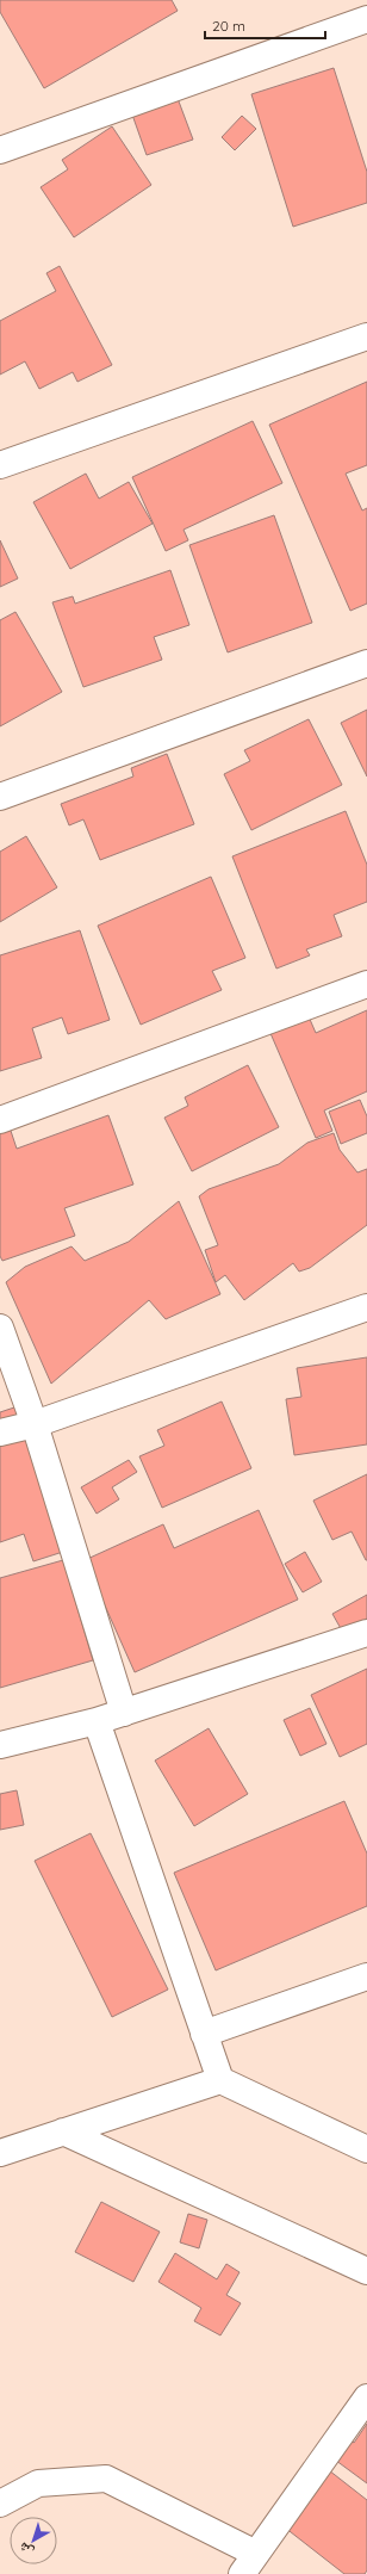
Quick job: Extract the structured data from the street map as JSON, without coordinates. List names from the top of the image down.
{
  "scale_bar": "20 m",
  "north": "bottom left"
}
